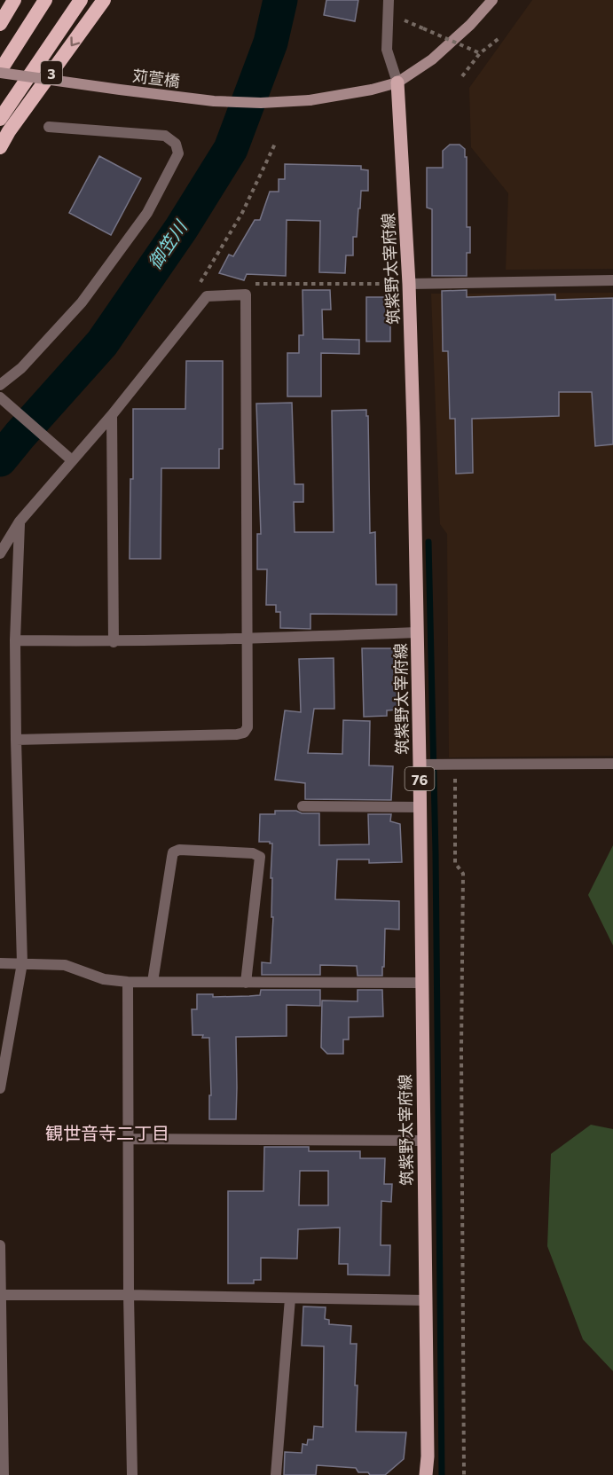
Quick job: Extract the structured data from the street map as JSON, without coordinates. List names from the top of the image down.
{
  "streets": {
    "highway": ["3"],
    "main road": ["苅萱橋", "筑紫野太宰府線", "76"]
  },
  "crossings": [
    ["苅萱橋", "筑紫野太宰府線"]
  ],
  "districts": ["観世音寺二丁目"],
  "water": ["御笠川"]
}
